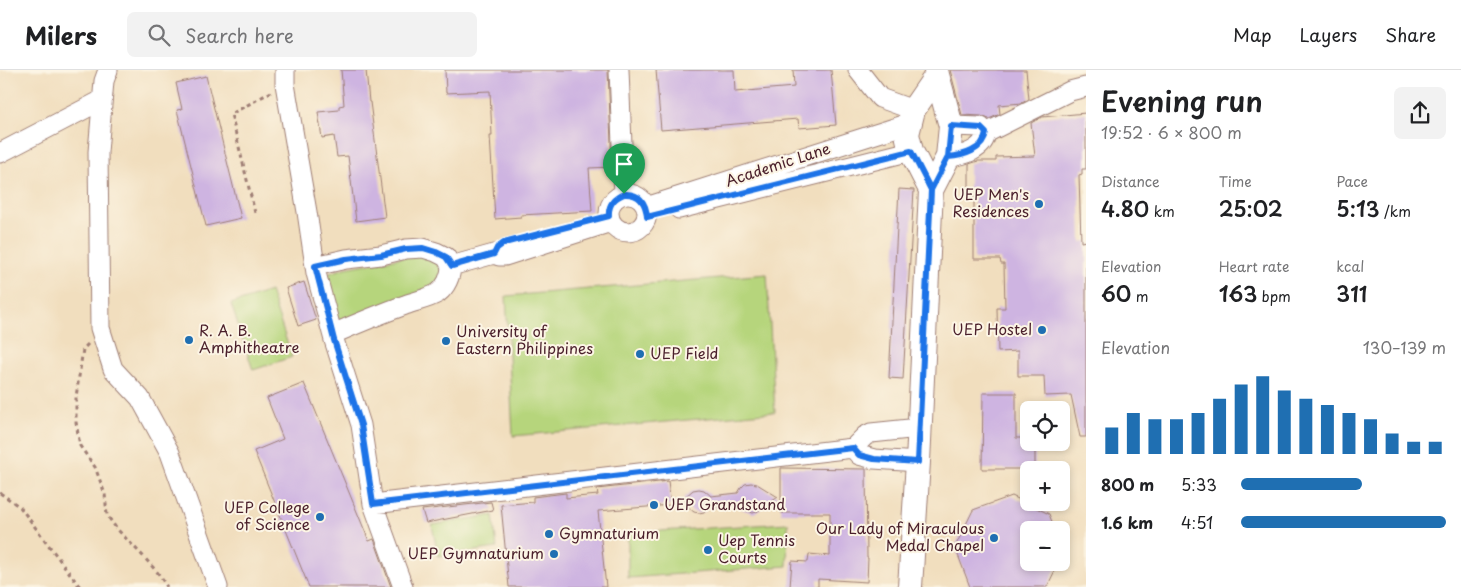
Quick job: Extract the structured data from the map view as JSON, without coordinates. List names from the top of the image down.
{
  "streets": {
    "street": ["Academic Lane"]
  },
  "places": [
    "UEP Men's Residences",
    "UEP Hostel",
    "R. A. B. Amphitheatre",
    "University of Eastern Philippines",
    "UEP Field",
    "UEP Grandstand",
    "UEP College of Science",
    "Gymnaturium",
    "Our Lady of Miraculous Medal Chapel",
    "Uep Tennis Courts",
    "UEP Gymnaturium"
  ],
  "page": {
    "header": "Milers",
    "search": "Search here",
    "nav": ["Map", "Layers", "Share"],
    "heading": ["Evening run", "19:52 · 6 × 800 m"],
    "stats": [
      ["Distance", "4.80 km"],
      ["Time", "25:02"],
      ["Pace", "5:13 /km"],
      ["Elevation", "60 m"],
      ["Heart rate", "163 bpm"],
      ["kcal", "311"]
    ],
    "chart": ["Elevation", "130–139 m"],
    "map_buttons": ["+", "−"],
    "list": [
      {
        "name": "800 m",
        "note": "5:33"
      },
      {
        "name": "1.6 km",
        "note": "4:51"
      }
    ]
  }
}
